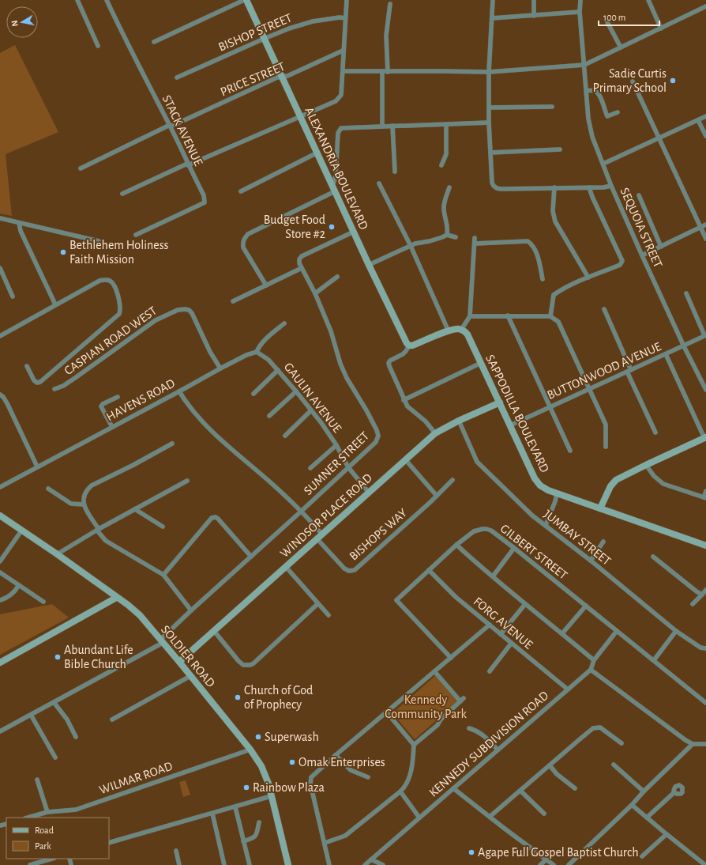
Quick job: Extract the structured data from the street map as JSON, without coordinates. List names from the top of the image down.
{
  "streets": {
    "street": [
      "BISHOP STREET",
      "PRICE STREET",
      "STACK AVENUE",
      "ALEXANDRIA BOULEVARD",
      "SEQUOIA STREET",
      "CASPIAN ROAD WEST",
      "BUTTONWOOD AVENUE",
      "GAULIN AVENUE",
      "HAVENS ROAD",
      "SAPPODILLA BOULEVARD",
      "SUMNER STREET",
      "WINDSOR PLACE ROAD",
      "BISHOPS WAY",
      "JUMBAY STREET",
      "GILBERT STREET",
      "FORG AVENUE",
      "SOLDIER ROAD",
      "KENNEDY SUBDIVISION ROAD",
      "WILMAR ROAD"
    ]
  },
  "crossings": [
    ["BISHOP STREET", "ALEXANDRIA BOULEVARD"],
    ["PRICE STREET", "STACK AVENUE"],
    ["PRICE STREET", "ALEXANDRIA BOULEVARD"],
    ["SEQUOIA STREET", "BUTTONWOOD AVENUE"],
    ["CASPIAN ROAD WEST", "HAVENS ROAD"],
    ["BUTTONWOOD AVENUE", "SAPPODILLA BOULEVARD"],
    ["GAULIN AVENUE", "HAVENS ROAD"],
    ["GAULIN AVENUE", "SUMNER STREET"],
    ["GAULIN AVENUE", "WINDSOR PLACE ROAD"],
    ["SAPPODILLA BOULEVARD", "WINDSOR PLACE ROAD"],
    ["SUMNER STREET", "SOLDIER ROAD"],
    ["WINDSOR PLACE ROAD", "BISHOPS WAY"],
    ["WINDSOR PLACE ROAD", "JUMBAY STREET"],
    ["WINDSOR PLACE ROAD", "SOLDIER ROAD"],
    ["GILBERT STREET", "FORG AVENUE"],
    ["FORG AVENUE", "KENNEDY SUBDIVISION ROAD"],
    ["SOLDIER ROAD", "WILMAR ROAD"]
  ],
  "parks": ["Kennedy Community Park"],
  "places": [
    "Sadie Curtis Primary School",
    "Budget Food Store #2",
    "Bethlehem Holiness Faith Mission",
    "Abundant Life Bible Church",
    "Church of God of Prophecy",
    "Superwash",
    "Omak Enterprises",
    "Rainbow Plaza",
    "Agape Full Gospel Baptist Church"
  ],
  "legend": ["Road", "Park"],
  "scale_bar": "100 m",
  "north": "left"
}
